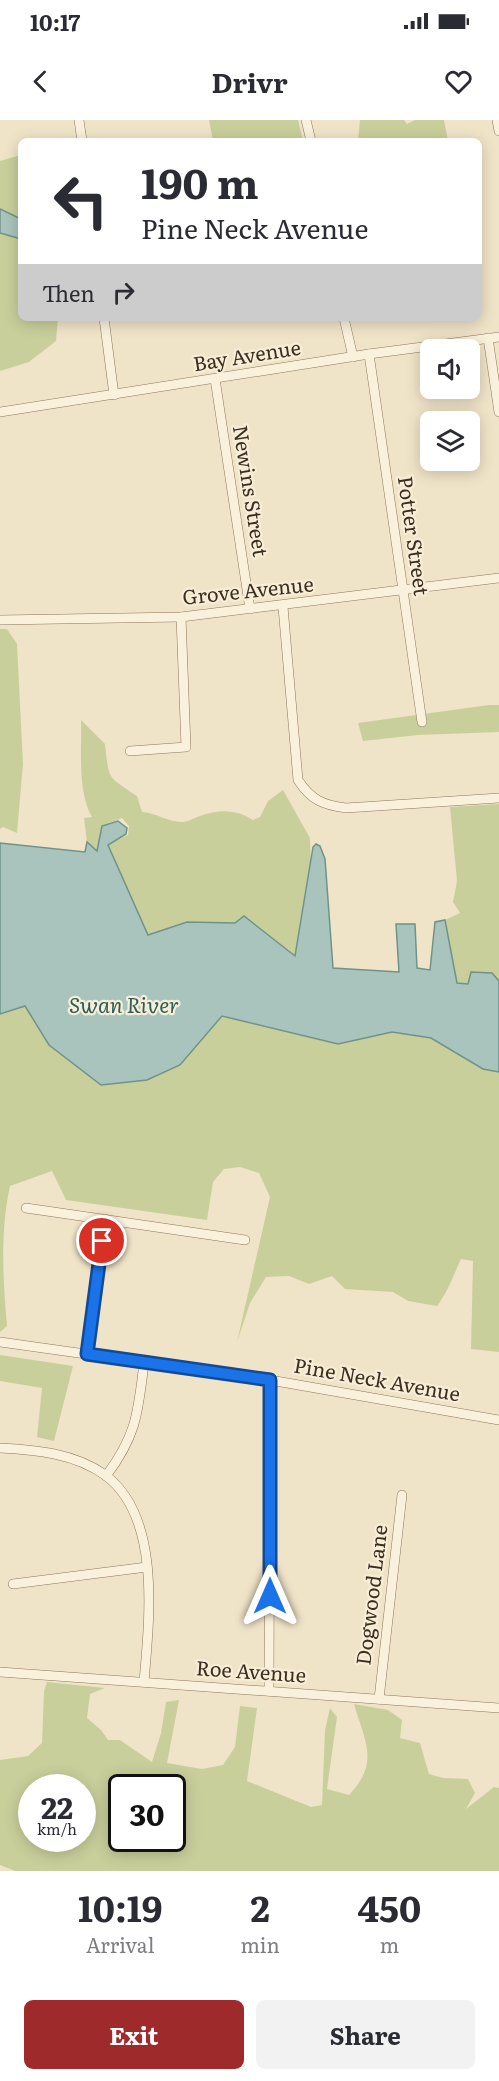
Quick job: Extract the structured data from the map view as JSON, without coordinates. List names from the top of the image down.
{
  "streets": {
    "street": [
      "Bay Avenue",
      "Newins Street",
      "Potter Street",
      "Grove Avenue",
      "Pine Neck Avenue",
      "Dogwood Lane",
      "Roe Avenue"
    ]
  },
  "crossings": [
    ["Bay Avenue", "Newins Street"],
    ["Bay Avenue", "Potter Street"],
    ["Newins Street", "Grove Avenue"],
    ["Potter Street", "Grove Avenue"],
    ["Dogwood Lane", "Roe Avenue"]
  ],
  "water": ["Swan River"],
  "page": {
    "status": "10:17",
    "header": "Drivr",
    "turn": ["190 m", "Pine Neck Avenue"],
    "then": "Then",
    "speed": "22 km/h",
    "limit": "30",
    "eta": [
      "10:19",
      "Arrival",
      "2",
      "min",
      "450",
      "m"
    ],
    "buttons": ["Exit", "Share"]
  }
}
